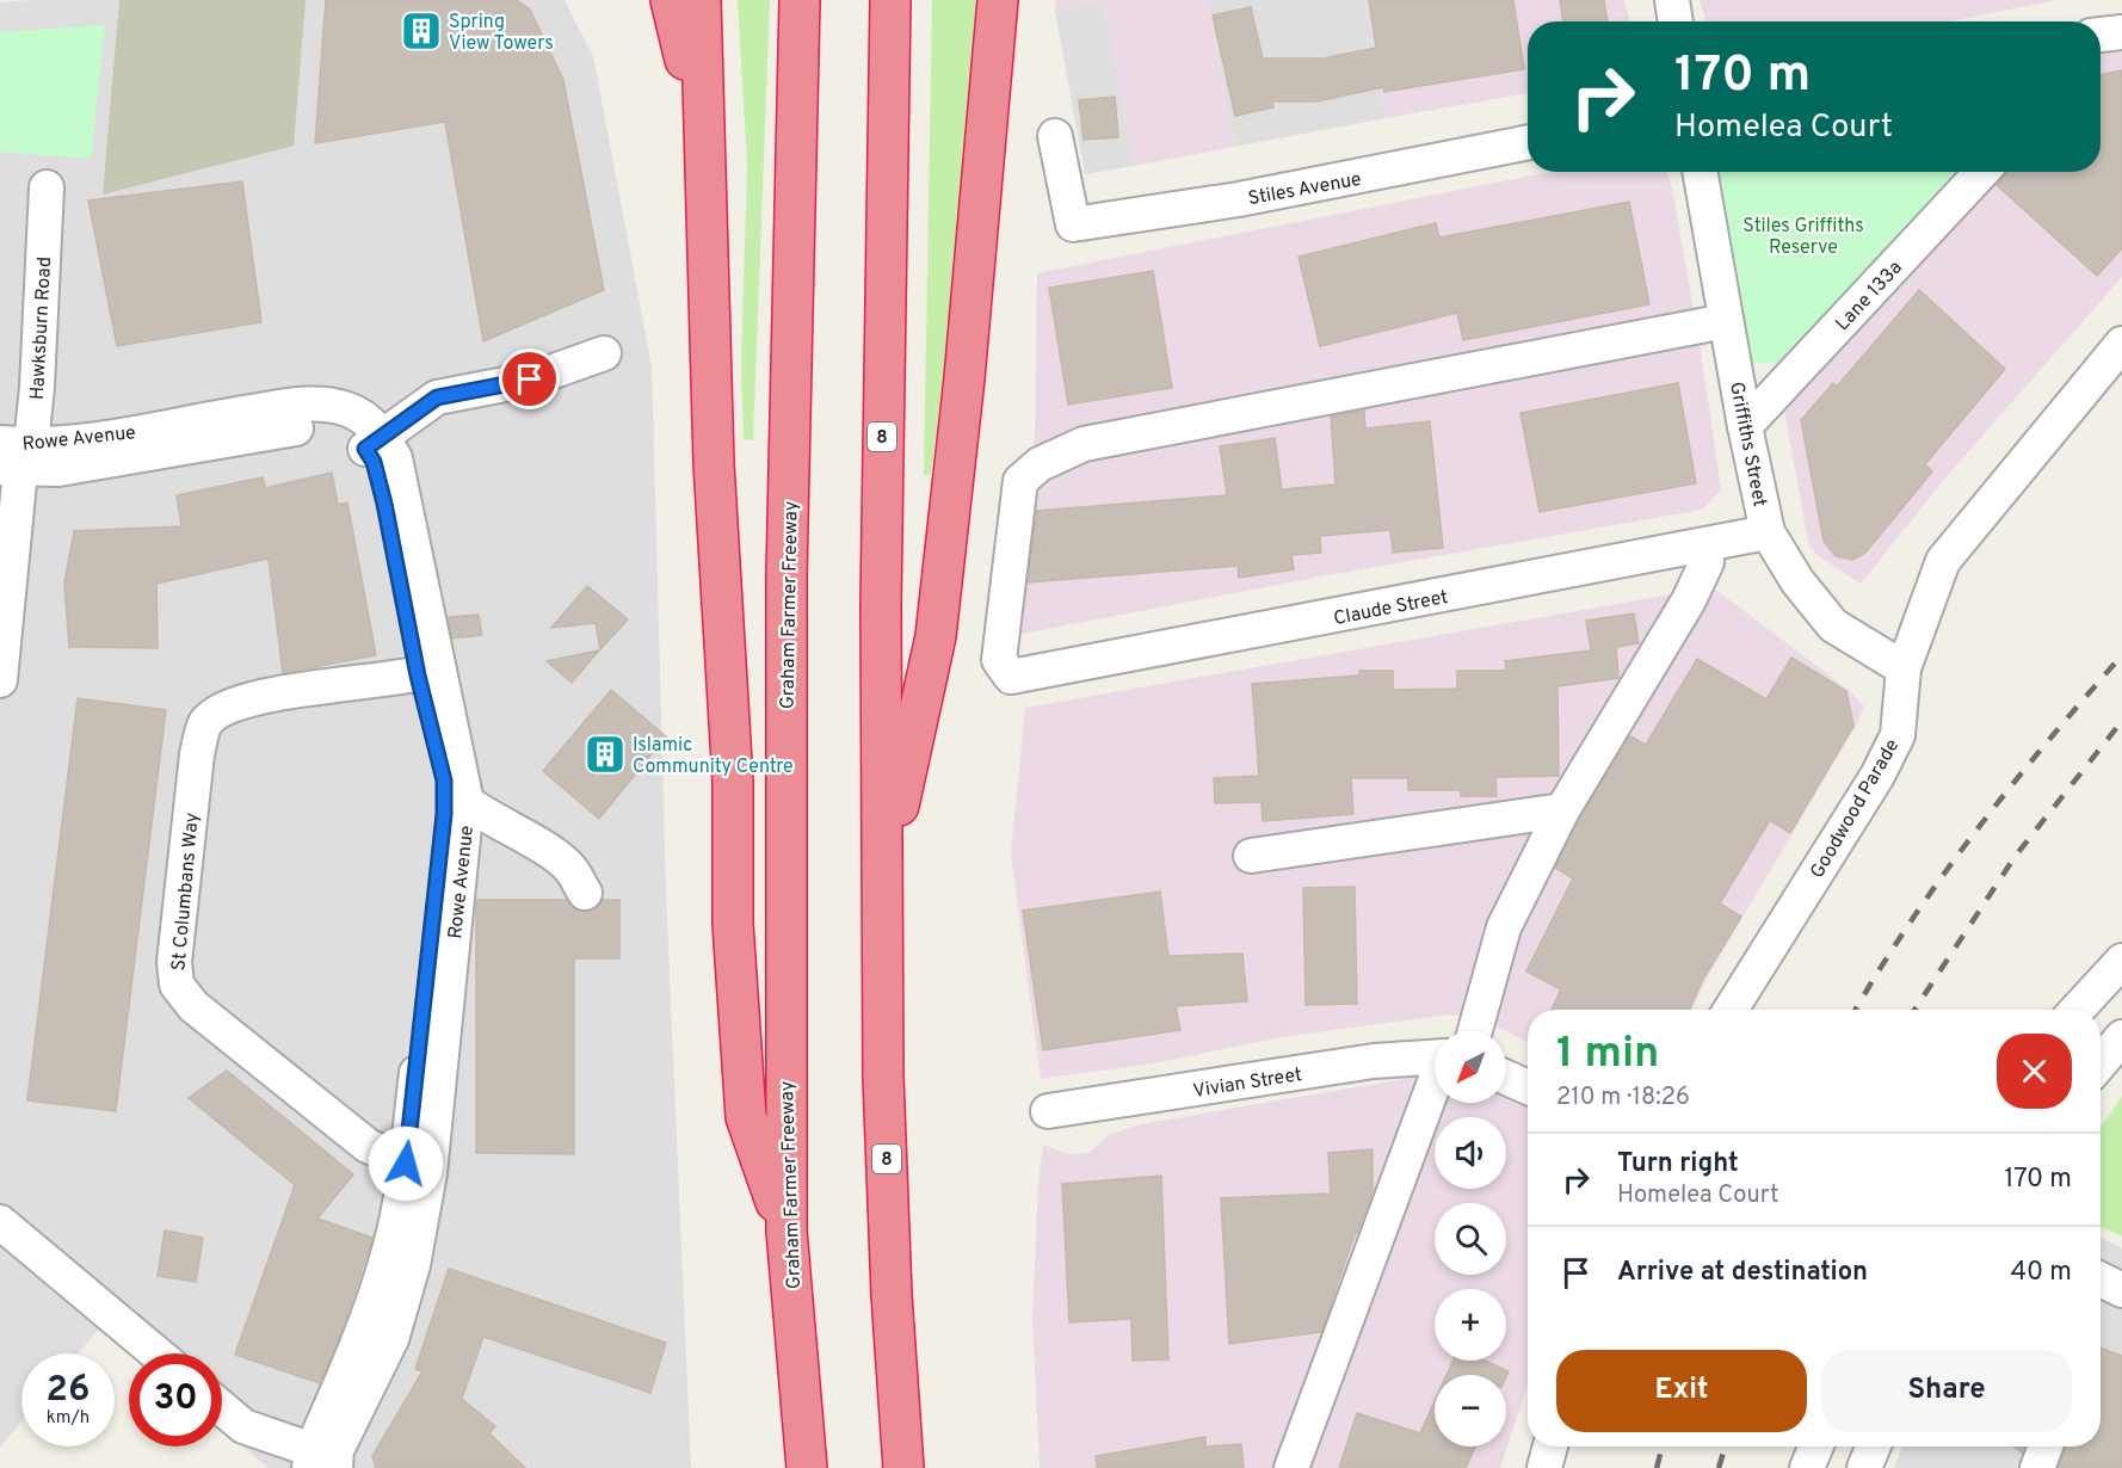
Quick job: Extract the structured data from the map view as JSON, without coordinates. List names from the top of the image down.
{
  "streets": {
    "highway": ["8", "Graham Farmer Freeway"],
    "street": [
      "Stiles Avenue",
      "Lane 133a",
      "Hawksburn Road",
      "Rowe Avenue",
      "Griffiths Street",
      "Claude Street",
      "Goodwood Parade",
      "St Columbans Way",
      "Vivian Street"
    ]
  },
  "crossings": [
    ["Lane 133a", "Griffiths Street"],
    ["Hawksburn Road", "Rowe Avenue"],
    ["Rowe Avenue", "St Columbans Way"],
    ["Griffiths Street", "Claude Street"],
    ["Griffiths Street", "Goodwood Parade"]
  ],
  "parks": ["Stiles Griffiths Reserve"],
  "places": {
    "building": ["Spring View Towers", "Islamic Community Centre"]
  },
  "north": "bottom left",
  "page": {
    "turn": ["170 m", "Homelea Court"],
    "heading": ["1 min", "210 m · 18:26"],
    "map_buttons": ["+", "−"],
    "list": [
      {
        "name": "Turn right",
        "note": "Homelea Court",
        "value": "170 m"
      },
      {
        "name": "Arrive at destination",
        "value": "40 m"
      }
    ],
    "buttons": ["Exit", "Share"],
    "speed": "26 km/h",
    "limit": "30"
  }
}
